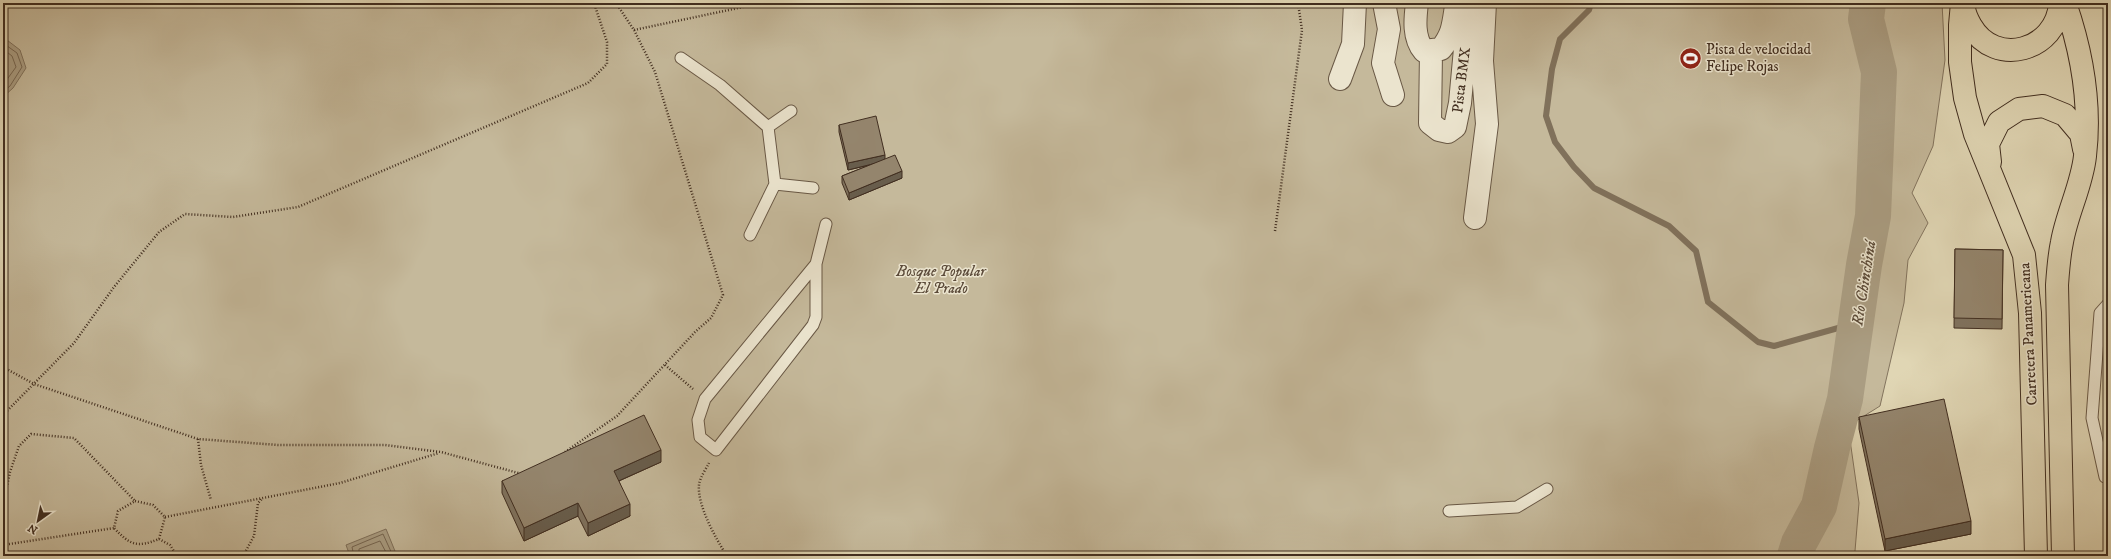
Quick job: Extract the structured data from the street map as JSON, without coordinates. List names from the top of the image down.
{
  "streets": {
    "highway": ["Carretera Panamericana"],
    "street": ["Pista BMX"]
  },
  "water": ["Río Chinchiná"],
  "parks": ["Bosque Popular El Prado"],
  "places": {
    "sports": ["Pista de velocidad Felipe Rojas"]
  },
  "north": "bottom left"
}
